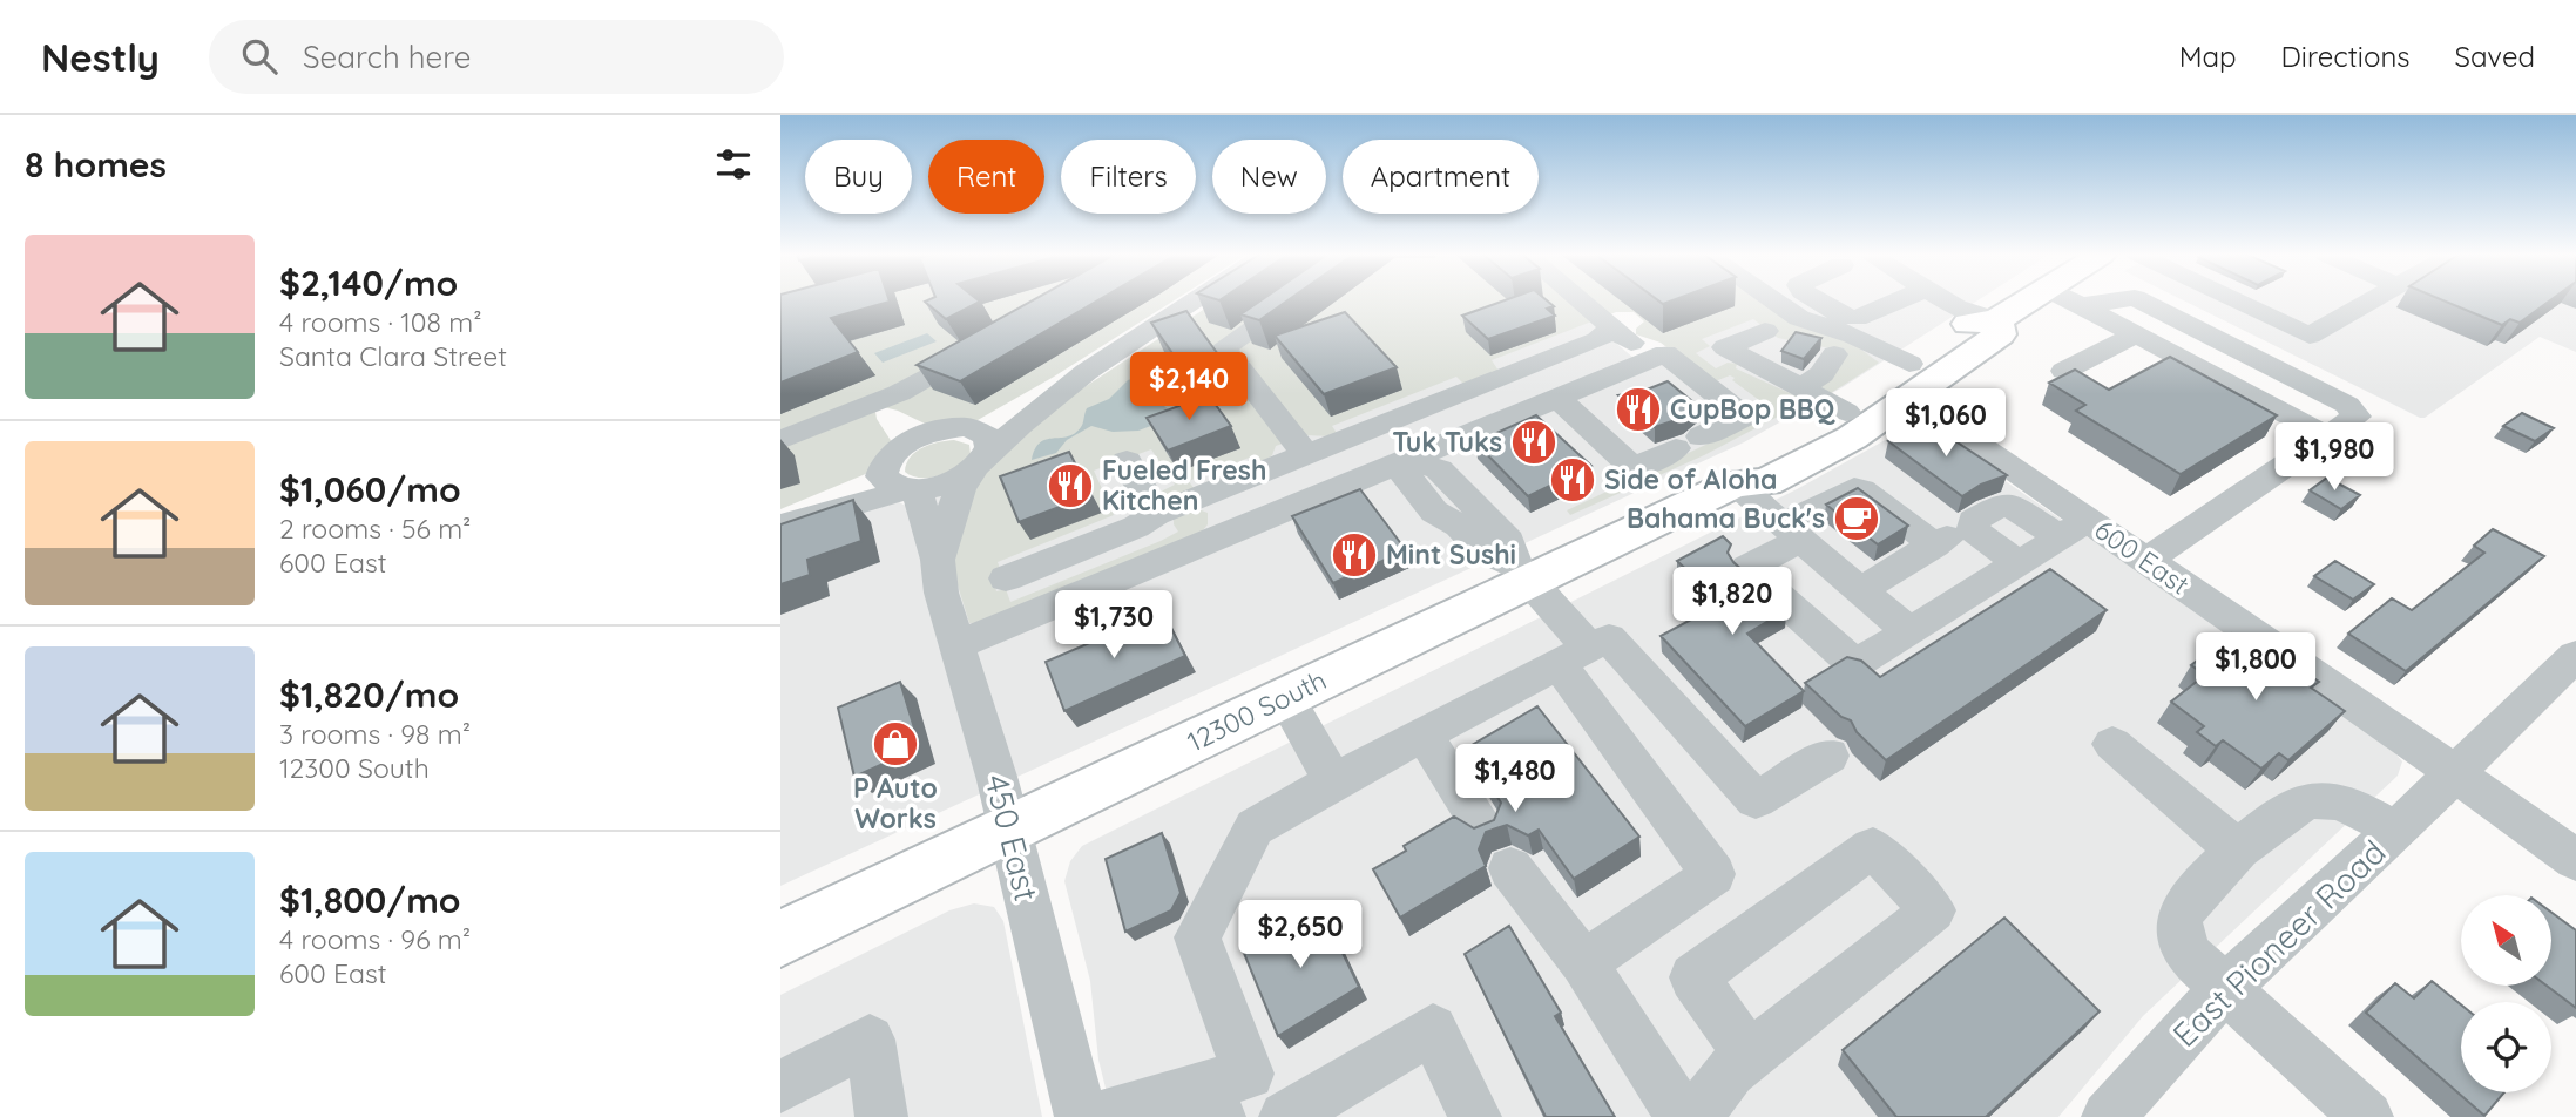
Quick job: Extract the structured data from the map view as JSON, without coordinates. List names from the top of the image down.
{
  "streets": {
    "main road": ["12300 South"],
    "street": ["600 East", "450 East", "East Pioneer Road"]
  },
  "crossings": [
    ["600 East", "12300 South"],
    ["600 East", "East Pioneer Road"],
    ["12300 South", "450 East"]
  ],
  "places": {
    "restaurant": [
      "CupBop BBQ",
      "Tuk Tuks",
      "Side of Aloha",
      "Fueled Fresh Kitchen",
      "Mint Sushi"
    ],
    "cafe": ["Bahama Buck's"],
    "shop": ["P Auto Works"]
  },
  "north": "top left",
  "page": {
    "header": "Nestly",
    "search": "Search here",
    "nav": ["Map", "Directions", "Saved"],
    "heading": "8 homes",
    "chip": [
      "Buy",
      "Rent",
      "Filters",
      "New",
      "Apartment"
    ],
    "list": [
      {
        "name": "$2,140/mo",
        "note": "4 rooms · 108 m² · Santa Clara Street"
      },
      {
        "name": "$1,060/mo",
        "note": "2 rooms · 56 m² · 600 East"
      },
      {
        "name": "$1,820/mo",
        "note": "3 rooms · 98 m² · 12300 South"
      },
      {
        "name": "$1,800/mo",
        "note": "4 rooms · 96 m² · 600 East"
      }
    ],
    "price": [
      "$2,140",
      "$1,060",
      "$1,980",
      "$1,820",
      "$1,730",
      "$1,800",
      "$1,480",
      "$2,650"
    ]
  }
}
